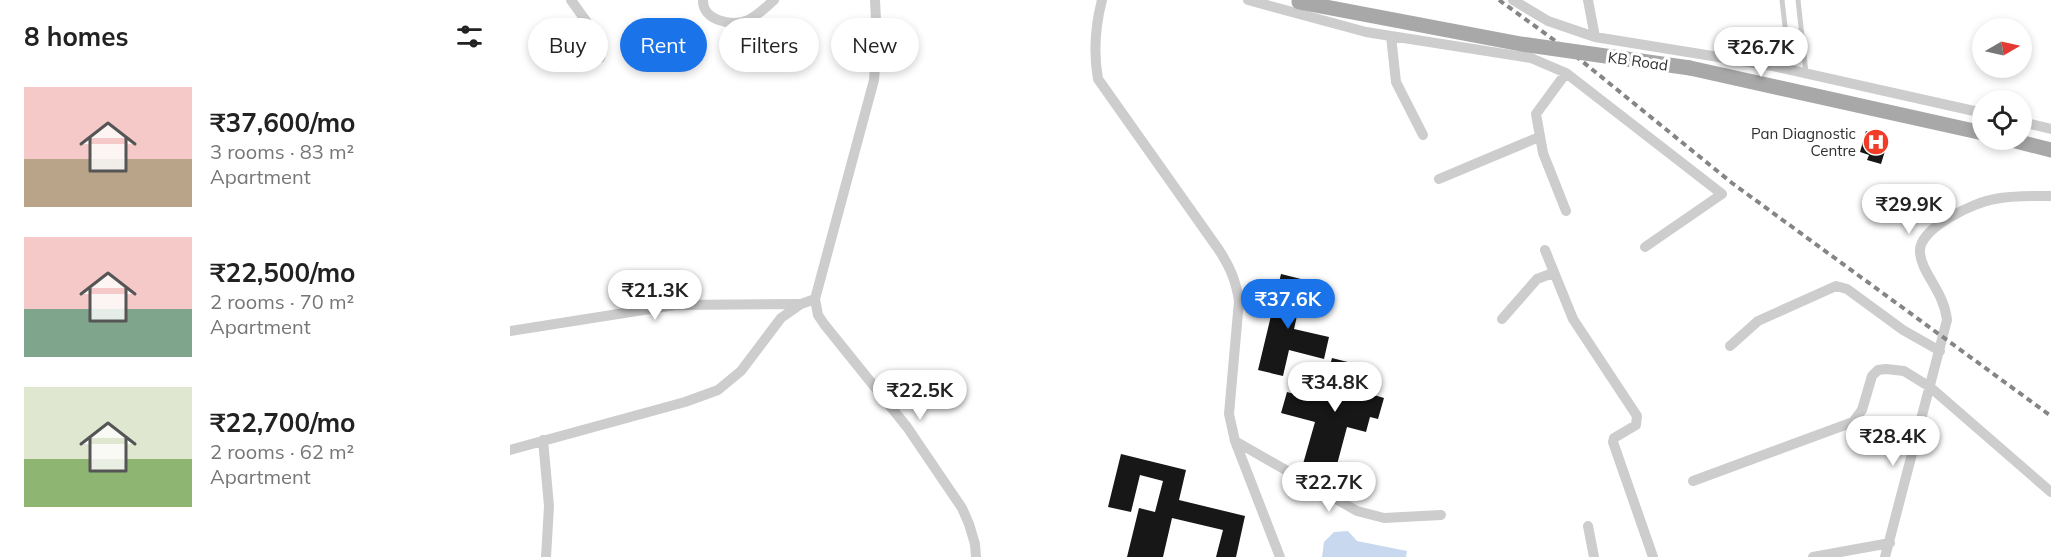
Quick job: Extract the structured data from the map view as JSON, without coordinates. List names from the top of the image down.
{
  "streets": {
    "main road": ["KB Road"]
  },
  "places": {
    "hospital": ["Pan Diagnostic Centre"]
  },
  "north": "right",
  "page": {
    "heading": "8 homes",
    "chip": [
      "Buy",
      "Rent",
      "Filters",
      "New"
    ],
    "price": [
      "₹26.7K",
      "₹29.9K",
      "₹21.3K",
      "₹37.6K",
      "₹34.8K",
      "₹22.5K",
      "₹28.4K",
      "₹22.7K"
    ],
    "list": [
      {
        "name": "₹37,600/mo",
        "note": "3 rooms · 83 m² · Apartment"
      },
      {
        "name": "₹22,500/mo",
        "note": "2 rooms · 70 m² · Apartment"
      },
      {
        "name": "₹22,700/mo",
        "note": "2 rooms · 62 m² · Apartment"
      }
    ]
  }
}
